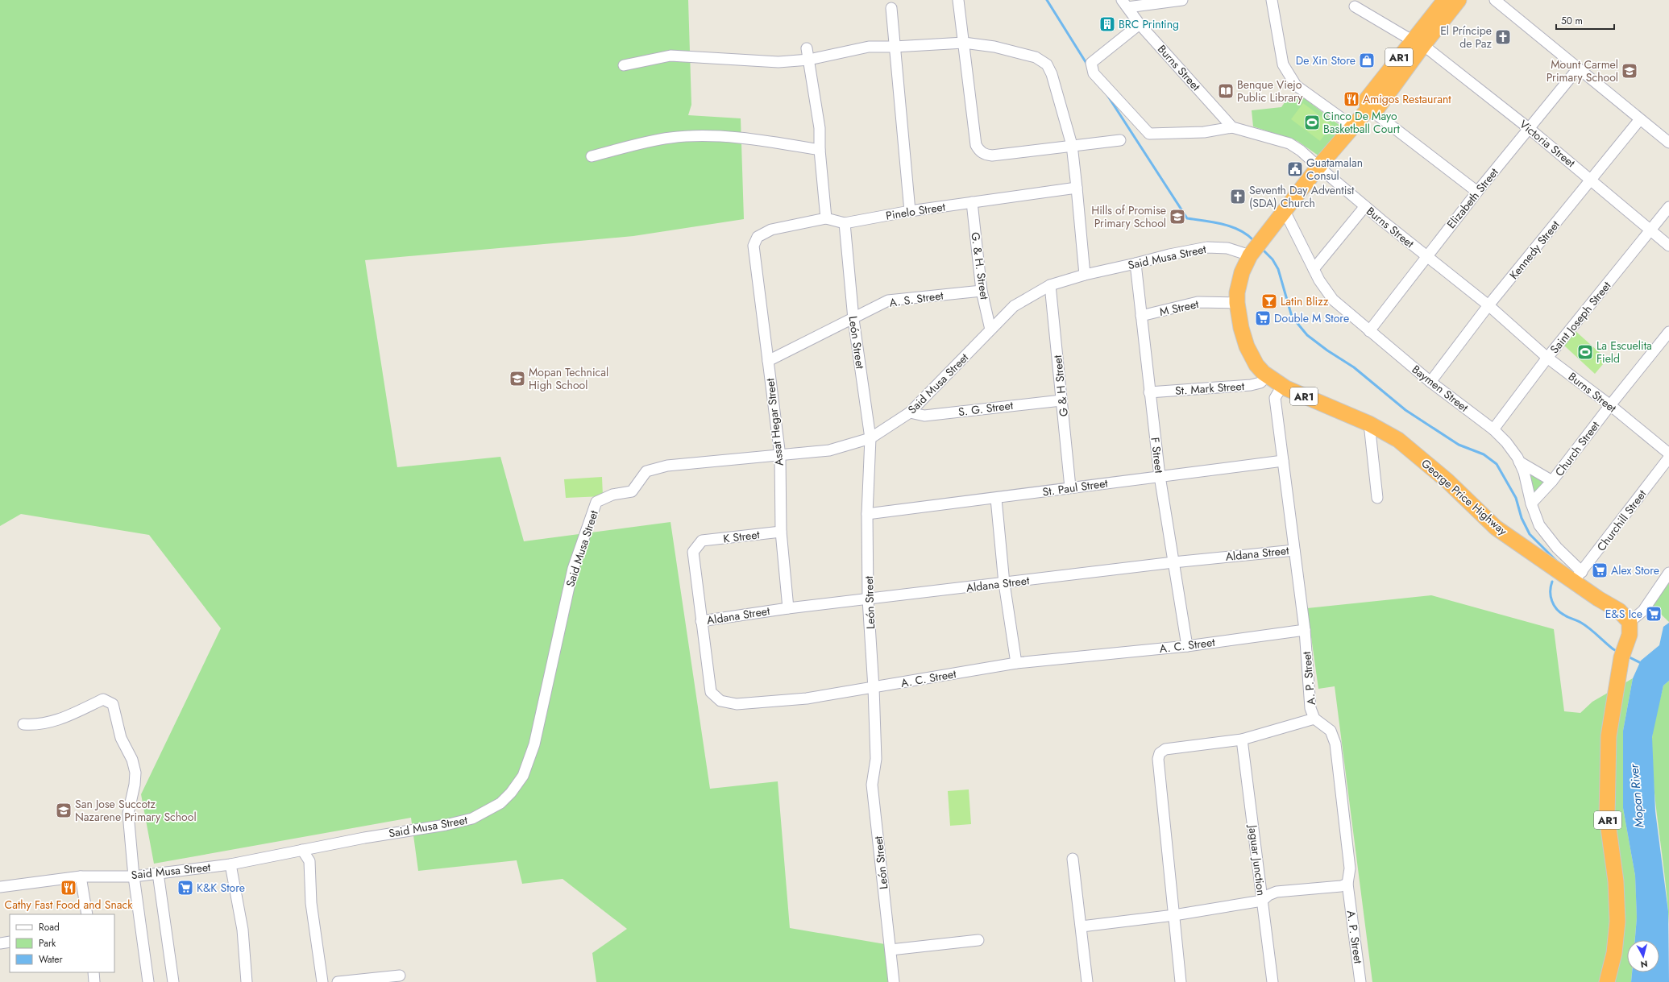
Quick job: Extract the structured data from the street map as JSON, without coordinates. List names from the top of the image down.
{
  "streets": {
    "highway": ["AR1", "George Price Highway"],
    "street": [
      "Burns Street",
      "Victoria Street",
      "Elizabeth Street",
      "Pinelo Street",
      "Kennedy Street",
      "Said Musa Street",
      "G. & H. Street",
      "A. S. Street",
      "M Street",
      "Saint Joseph Street",
      "León Street",
      "G & H Street",
      "St. Mark Street",
      "Baymen Street",
      "S. G. Street",
      "Assat Hegar Street",
      "Church Street",
      "F Street",
      "St. Paul Street",
      "Churchill Street",
      "K Street",
      "Aldana Street",
      "A. C. Street",
      "A. P. Street",
      "Jaguar Junction"
    ]
  },
  "crossings": [
    ["AR1", "Victoria Street"],
    ["AR1", "George Price Highway"],
    ["Burns Street", "Elizabeth Street"],
    ["Burns Street", "Kennedy Street"],
    ["Burns Street", "Saint Joseph Street"],
    ["Burns Street", "Church Street"],
    ["Burns Street", "George Price Highway"],
    ["Victoria Street", "Elizabeth Street"],
    ["Victoria Street", "Kennedy Street"],
    ["Victoria Street", "Saint Joseph Street"],
    ["Elizabeth Street", "Baymen Street"],
    ["Pinelo Street", "G. & H. Street"],
    ["Pinelo Street", "León Street"],
    ["Pinelo Street", "Assat Hegar Street"],
    ["Kennedy Street", "Baymen Street"],
    ["Said Musa Street", "G. & H. Street"],
    ["Said Musa Street", "León Street"],
    ["Said Musa Street", "G & H Street"],
    ["Said Musa Street", "S. G. Street"],
    ["Said Musa Street", "Assat Hegar Street"],
    ["Said Musa Street", "F Street"],
    ["Said Musa Street", "George Price Highway"],
    ["G. & H. Street", "A. S. Street"],
    ["A. S. Street", "León Street"],
    ["A. S. Street", "Assat Hegar Street"],
    ["M Street", "F Street"],
    ["M Street", "George Price Highway"],
    ["Saint Joseph Street", "Baymen Street"],
    ["León Street", "St. Paul Street"],
    ["León Street", "Aldana Street"],
    ["León Street", "A. C. Street"],
    ["G & H Street", "S. G. Street"],
    ["G & H Street", "St. Paul Street"],
    ["St. Mark Street", "F Street"],
    ["St. Mark Street", "George Price Highway"],
    ["Baymen Street", "Church Street"],
    ["Baymen Street", "George Price Highway"],
    ["Baymen Street", "Churchill Street"],
    ["Assat Hegar Street", "K Street"],
    ["Assat Hegar Street", "Aldana Street"],
    ["F Street", "St. Paul Street"],
    ["F Street", "Aldana Street"],
    ["F Street", "A. C. Street"],
    ["St. Paul Street", "A. P. Street"],
    ["George Price Highway", "Churchill Street"],
    ["George Price Highway", "A. P. Street"],
    ["K Street", "A. C. Street"],
    ["Aldana Street", "A. C. Street"],
    ["Aldana Street", "A. P. Street"],
    ["A. C. Street", "A. P. Street"]
  ],
  "water": ["Mopan River"],
  "places": {
    "building": ["BRC Printing"],
    "church": ["El Príncipe de Paz", "Seventh Day Adventist (SDA) Church"],
    "shop": ["De Xin Store"],
    "school or university": [
      "Mount Carmel Primary School",
      "Hills of Promise Primary School",
      "Mopan Technical High School",
      "San Jose Succotz Nazarene Primary School"
    ],
    "library": ["Benque Viejo Public Library"],
    "restaurant": ["Amigos Restaurant", "Cathy Fast Food and Snack"],
    "sports": ["Cinco De Mayo Basketball Court", "La Escuelita Field"],
    "public building": ["Guatamalan Consul"],
    "bar": ["Latin Blizz"],
    "supermarket": [
      "Double M Store",
      "Alex Store",
      "E&S Ice",
      "K&K Store"
    ]
  },
  "legend": ["Road", "Park", "Water"],
  "scale_bar": "50 m",
  "north": "bottom"
}
